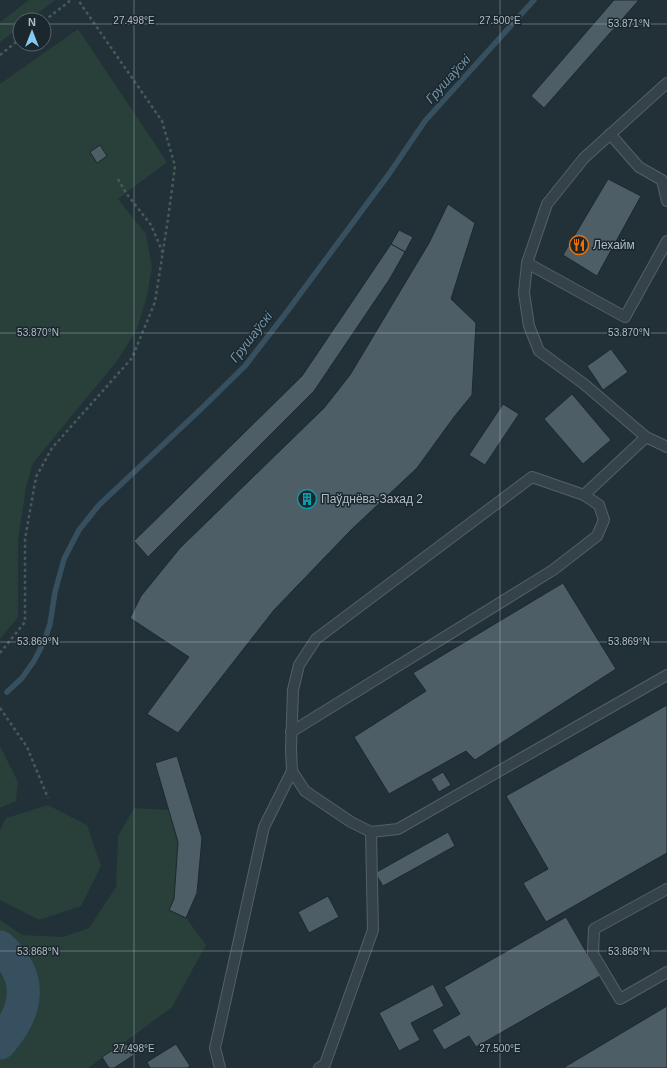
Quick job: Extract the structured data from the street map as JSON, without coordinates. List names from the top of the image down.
{
  "water": ["Грушаўскі"],
  "places": {
    "restaurant": ["Лехайм"],
    "building": ["Паўднёва-Захад 2"]
  },
  "north": "top",
  "coordinates": [
    "27.498°E",
    "27.500°E",
    "53.871°N",
    "53.870°N",
    "53.869°N",
    "53.868°N"
  ]
}
